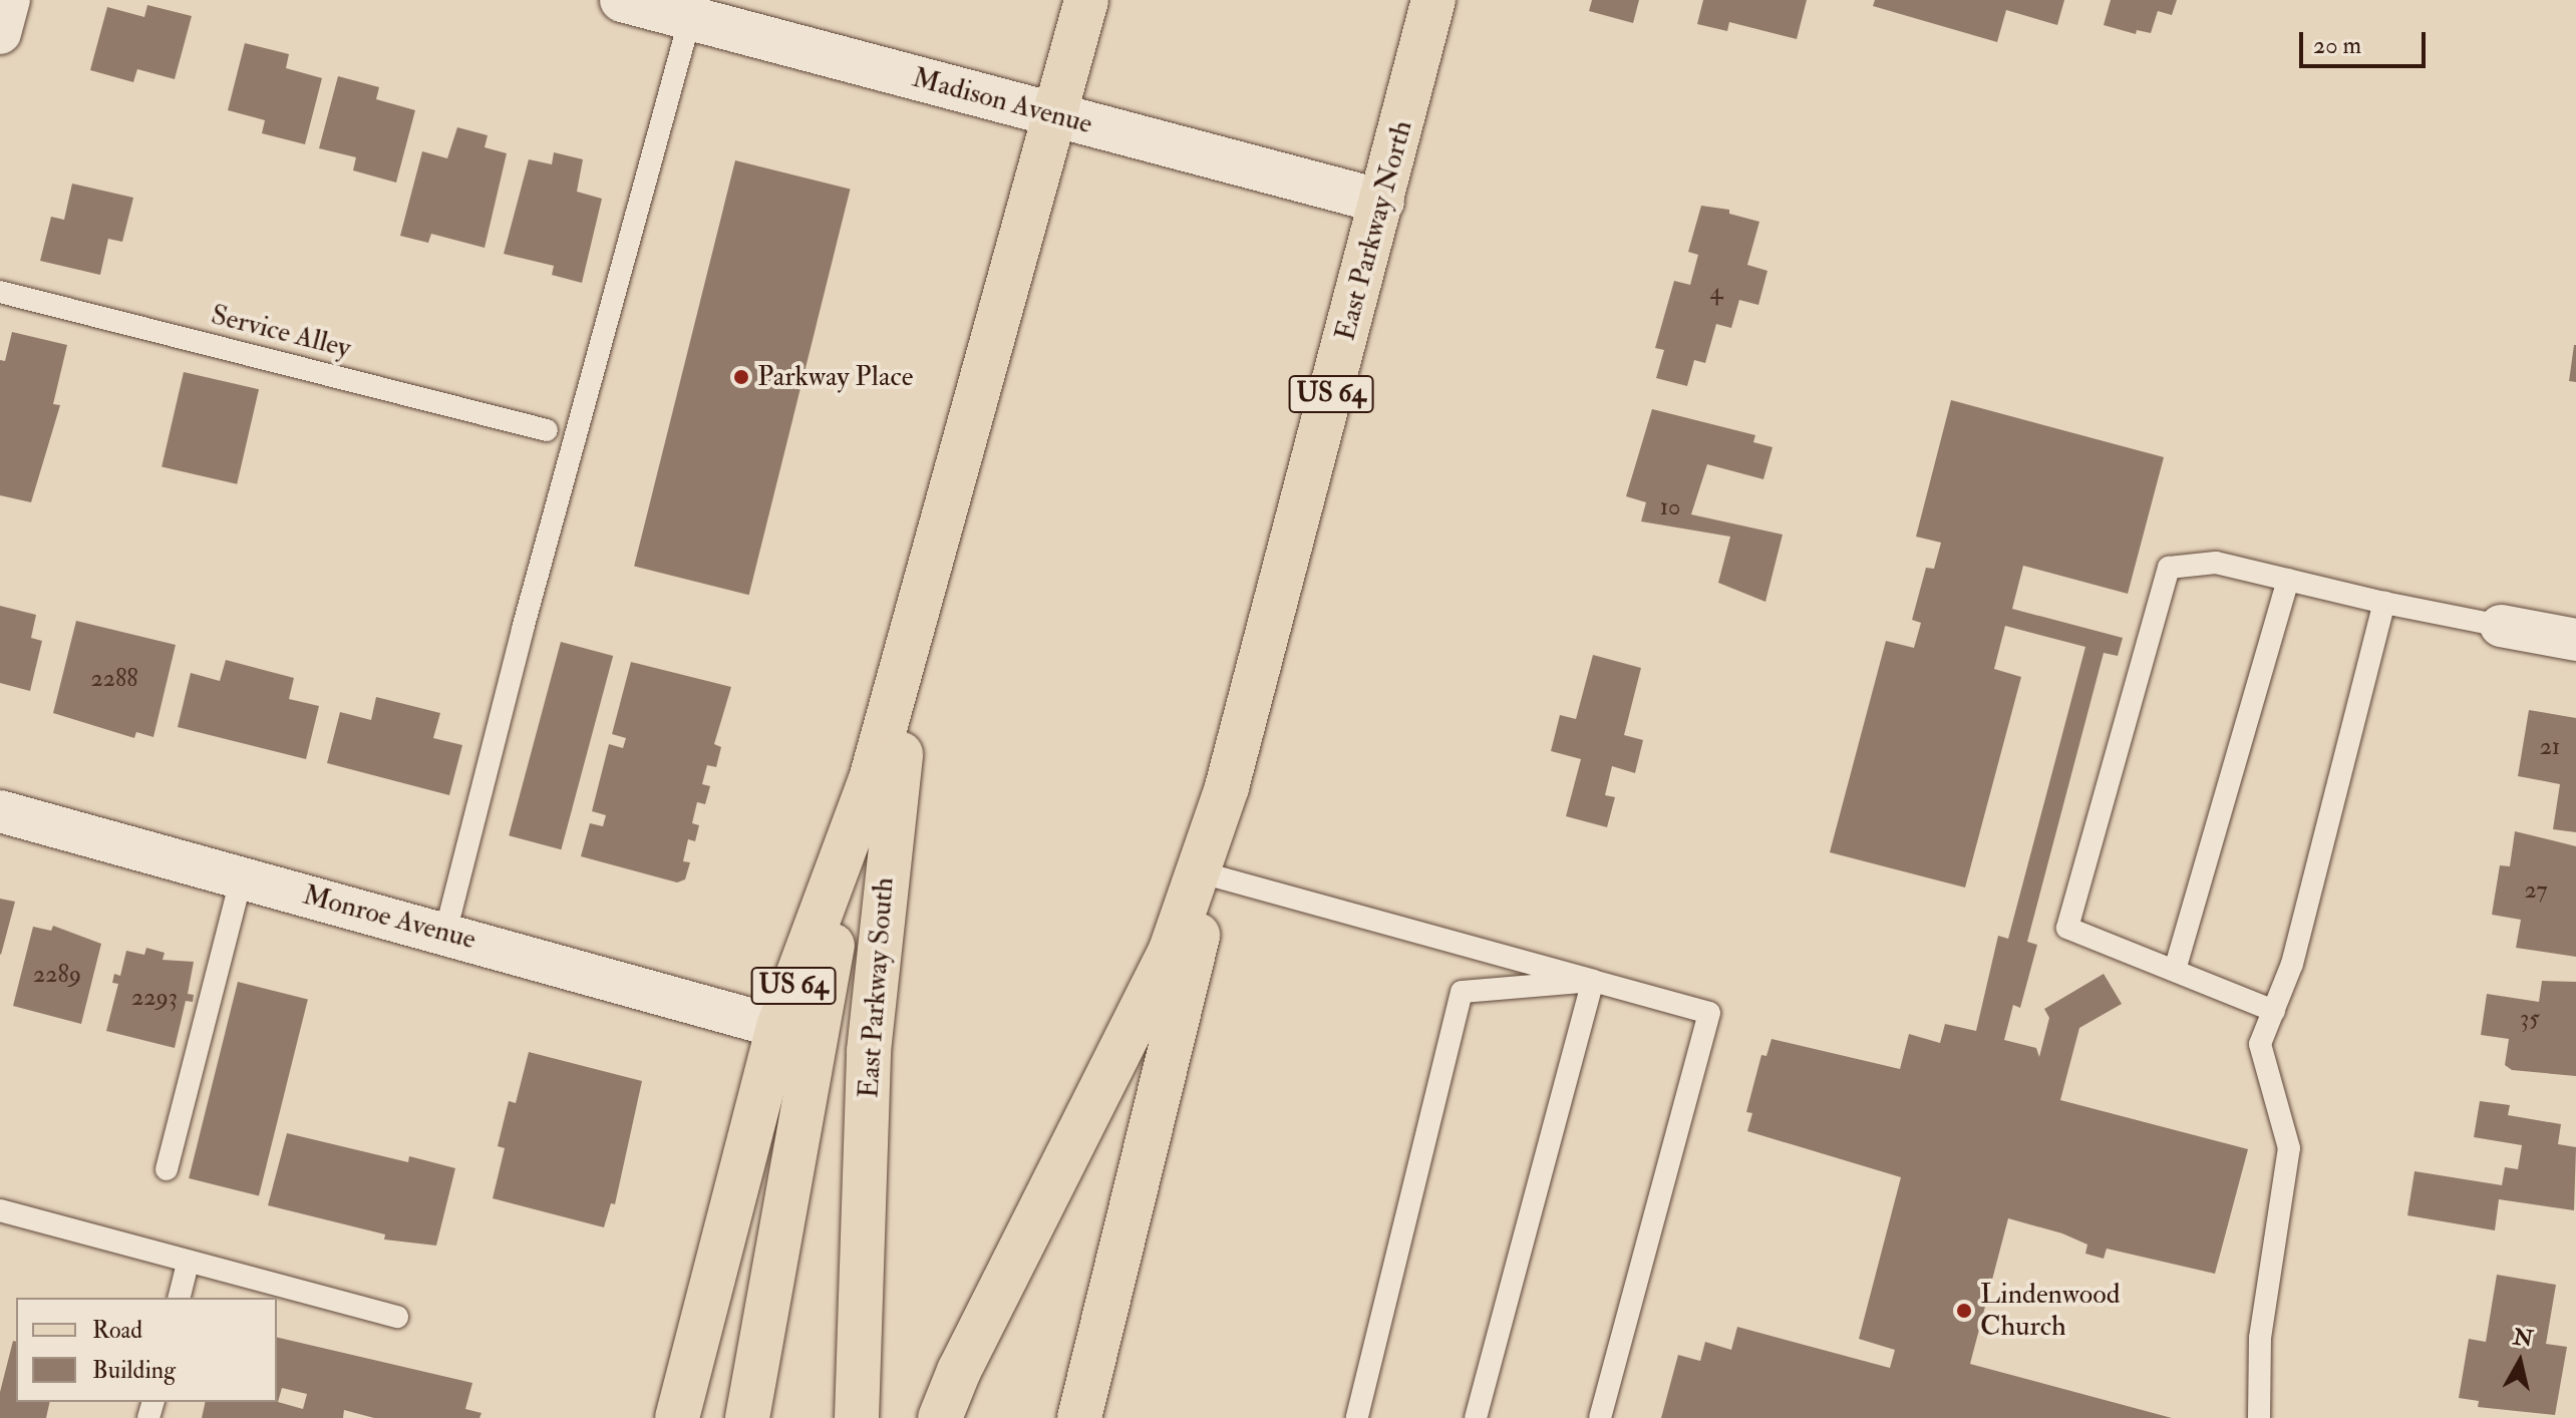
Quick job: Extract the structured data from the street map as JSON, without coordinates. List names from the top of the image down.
{
  "streets": {
    "main road": ["East Parkway North", "US 64", "East Parkway South"],
    "street": ["Madison Avenue", "Monroe Avenue"],
    "lane": ["Service Alley"]
  },
  "crossings": [
    ["Madison Avenue", "East Parkway North"],
    ["Madison Avenue", "US 64"],
    ["East Parkway North", "US 64"],
    ["US 64", "Monroe Avenue"],
    ["US 64", "East Parkway South"]
  ],
  "places": ["Parkway Place", "Lindenwood Church"],
  "house_numbers": [
    "4",
    "10",
    "2288",
    "21",
    "27",
    "2289",
    "2293",
    "35"
  ],
  "legend": ["Road", "Building"],
  "scale_bar": "20 m",
  "north": "top"
}
